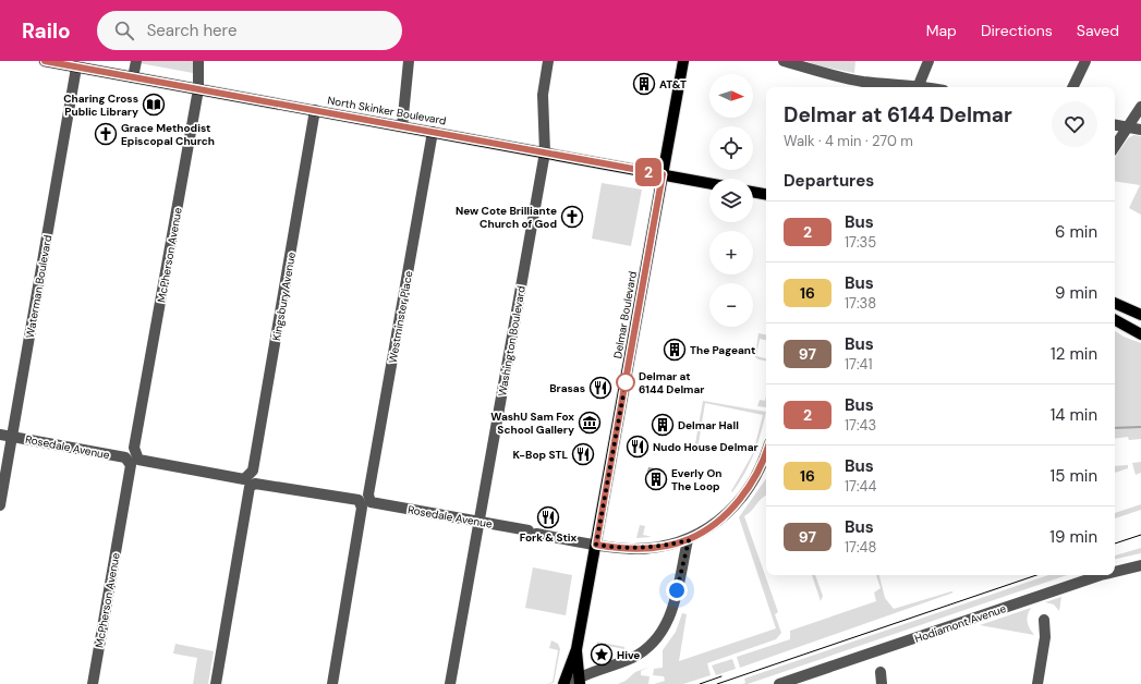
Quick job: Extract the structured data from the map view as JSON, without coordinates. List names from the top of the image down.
{
  "streets": {
    "main road": ["North Skinker Boulevard", "Delmar Boulevard"],
    "street": [
      "McPherson Avenue",
      "Waterman Boulevard",
      "Kingsbury Avenue",
      "Westminster Place",
      "Washington Boulevard",
      "Rosedale Avenue",
      "Hodiamont Avenue"
    ]
  },
  "crossings": [
    ["North Skinker Boulevard", "McPherson Avenue"],
    ["North Skinker Boulevard", "Waterman Boulevard"],
    ["North Skinker Boulevard", "Kingsbury Avenue"],
    ["North Skinker Boulevard", "Delmar Boulevard"],
    ["North Skinker Boulevard", "Westminster Place"],
    ["North Skinker Boulevard", "Washington Boulevard"],
    ["McPherson Avenue", "Kingsbury Avenue"],
    ["McPherson Avenue", "Rosedale Avenue"],
    ["Waterman Boulevard", "Rosedale Avenue"],
    ["Delmar Boulevard", "Rosedale Avenue"],
    ["Westminster Place", "Rosedale Avenue"],
    ["Washington Boulevard", "Rosedale Avenue"]
  ],
  "places": {
    "building": [
      "AT&T",
      "The Pageant",
      "Delmar Hall",
      "Everly On The Loop"
    ],
    "library": ["Charing Cross Public Library"],
    "church": ["Grace Methodist Episcopal Church", "New Cote Brilliante Church of God"],
    "other": ["Delmar at 6144 Delmar"],
    "restaurant": [
      "Brasas",
      "Nudo House Delmar",
      "K-Bop STL",
      "Fork & Stix"
    ],
    "museum": ["WashU Sam Fox School Gallery"],
    "place": ["Hive"]
  },
  "lines": ["bus line 2"],
  "north": "right",
  "page": {
    "header": "Railo",
    "search": "Search here",
    "nav": ["Map", "Directions", "Saved"],
    "on_map": "2",
    "map_buttons": ["+", "−"],
    "heading": [
      ["Delmar at 6144 Delmar", "Walk · 4 min · 270 m"],
      "Departures"
    ],
    "list": [
      {
        "mark": "2",
        "name": "Bus",
        "note": "17:35",
        "value": "6 min"
      },
      {
        "mark": "16",
        "name": "Bus",
        "note": "17:38",
        "value": "9 min"
      },
      {
        "mark": "97",
        "name": "Bus",
        "note": "17:41",
        "value": "12 min"
      },
      {
        "mark": "2",
        "name": "Bus",
        "note": "17:43",
        "value": "14 min"
      },
      {
        "mark": "16",
        "name": "Bus",
        "note": "17:44",
        "value": "15 min"
      },
      {
        "mark": "97",
        "name": "Bus",
        "note": "17:48",
        "value": "19 min"
      }
    ]
  }
}
